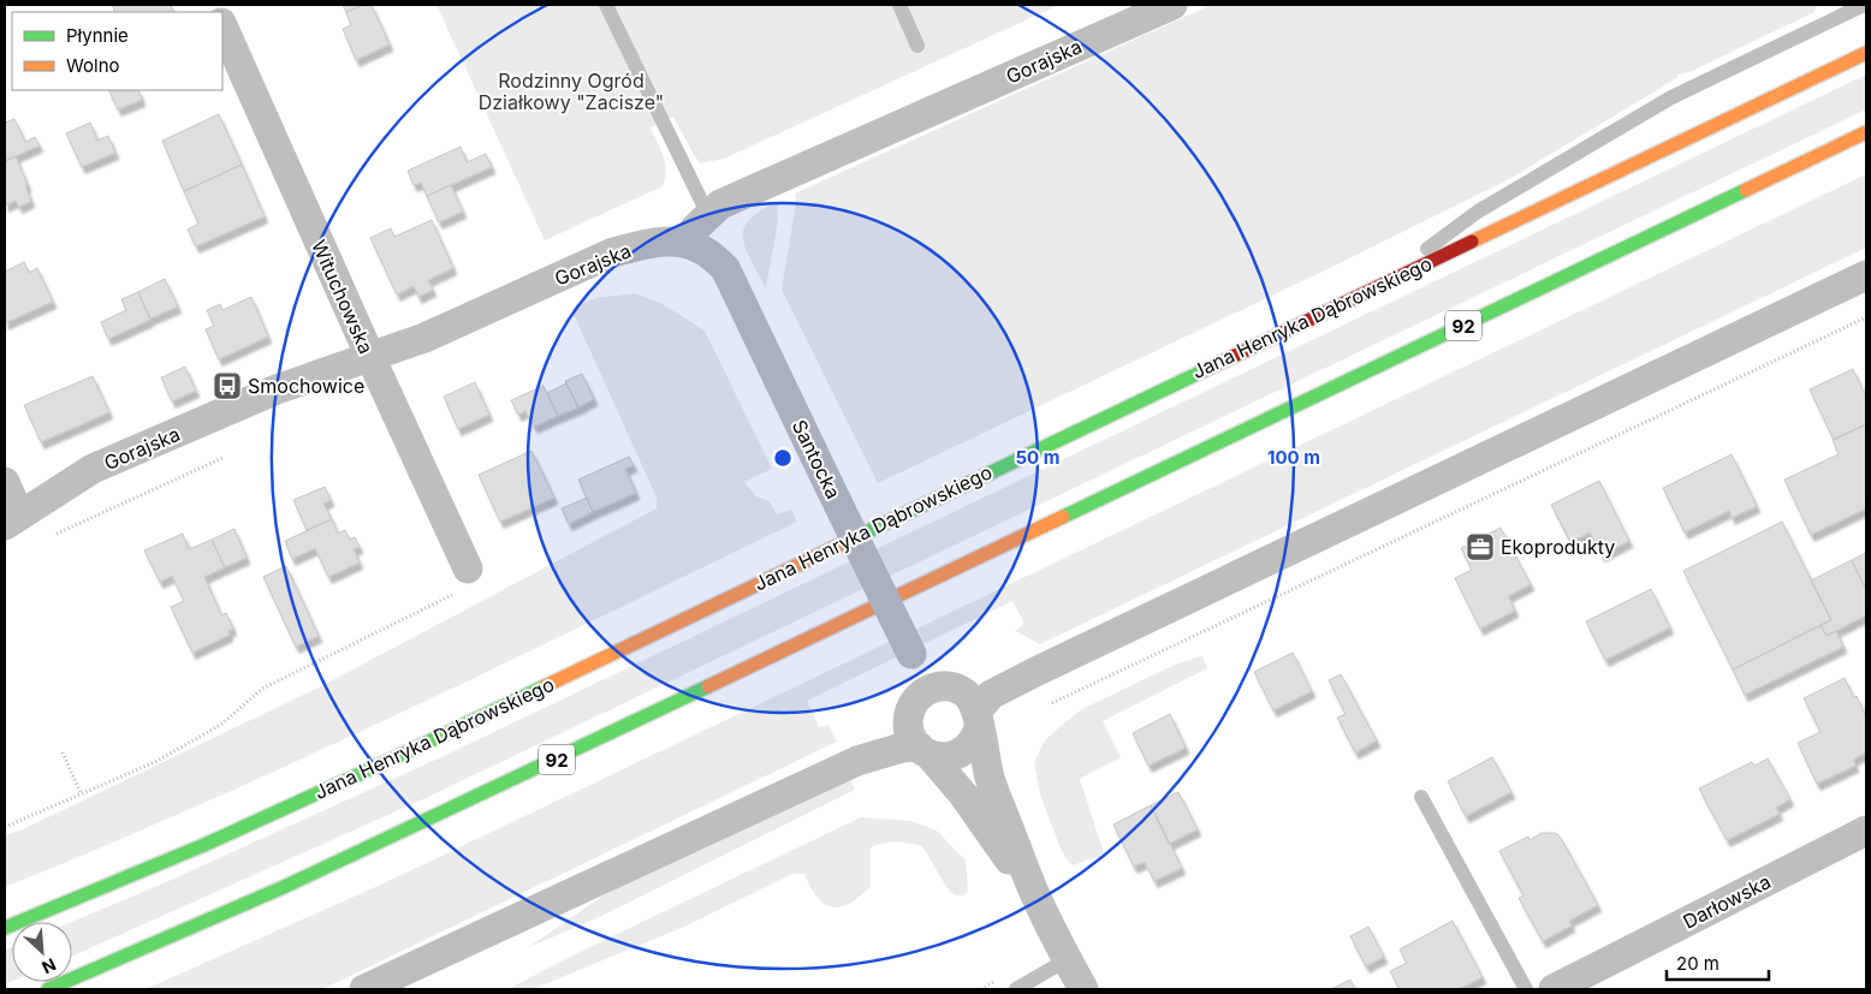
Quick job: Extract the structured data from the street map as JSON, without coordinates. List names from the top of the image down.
{
  "streets": {
    "main road": ["Jana Henryka Dąbrowskiego", "92"],
    "street": [
      "Gorajska",
      "Wituchowska",
      "Santocka",
      "Darłowska"
    ]
  },
  "crossings": [
    ["Gorajska", "Wituchowska"],
    ["Gorajska", "Santocka"]
  ],
  "parks": ["Rodzinny Ogród Działkowy \"Zacisze\""],
  "places": {
    "bus stop": ["Smochowice"],
    "office": ["Ekoprodukty"]
  },
  "legend": ["Płynnie", "Wolno"],
  "scale_bar": "20 m",
  "north": "bottom right",
  "rings": ["50 m", "100 m"]
}
